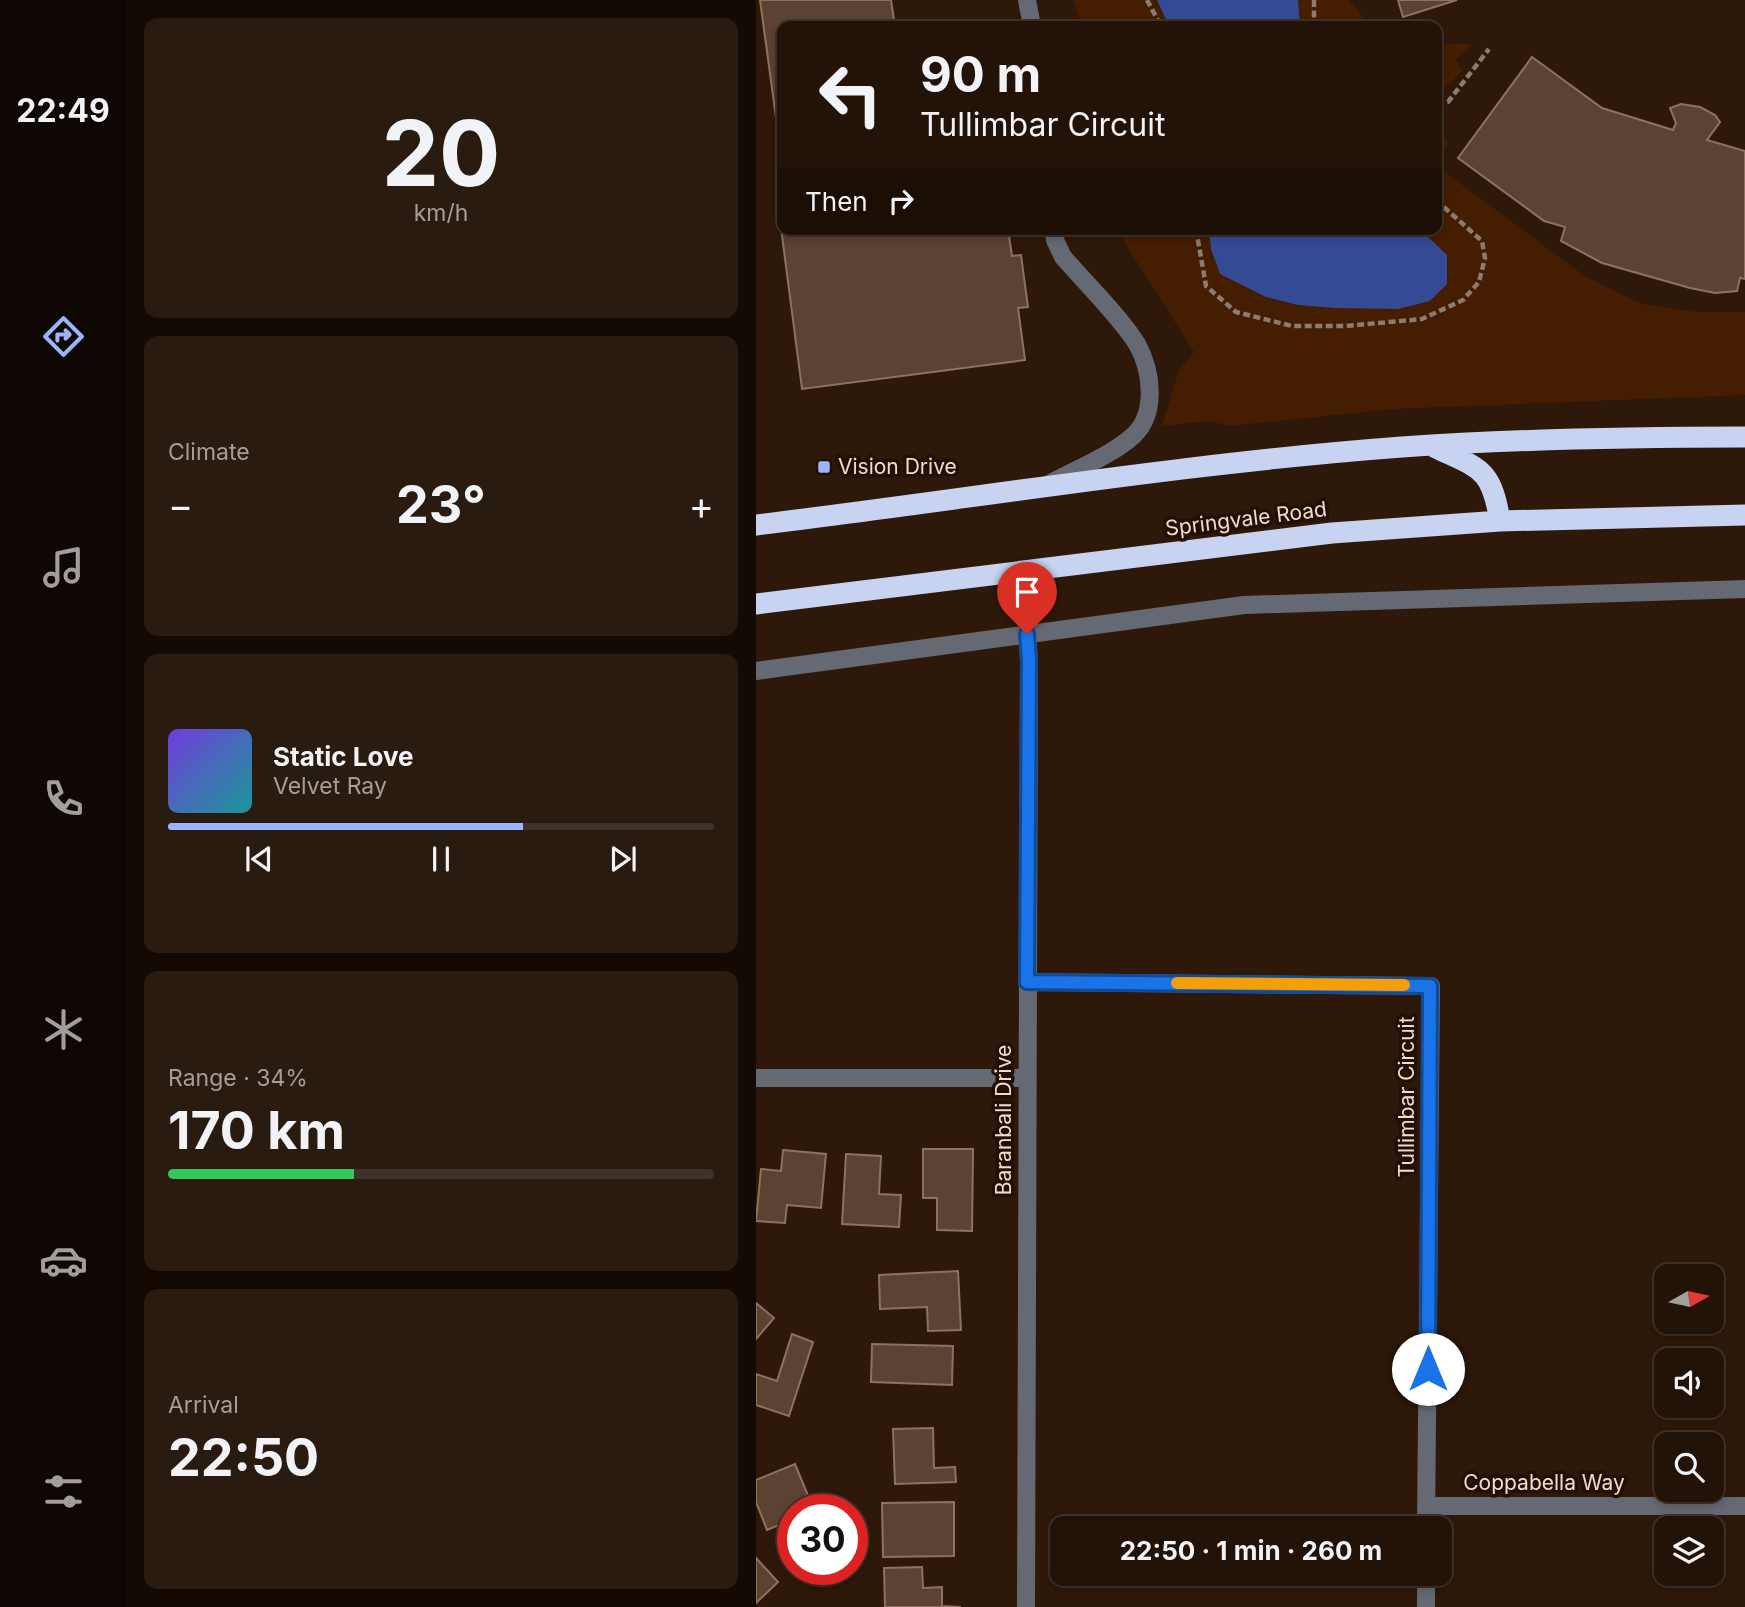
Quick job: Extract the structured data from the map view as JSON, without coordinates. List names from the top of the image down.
{
  "streets": {
    "highway": ["Springvale Road"],
    "street": ["Tullimbar Circuit", "Baranbali Drive", "Coppabella Way"]
  },
  "crossings": [
    ["Tullimbar Circuit", "Baranbali Drive"],
    ["Tullimbar Circuit", "Coppabella Way"]
  ],
  "places": {
    "transit": ["Vision Drive"]
  },
  "north": "right",
  "page": {
    "tabs": "22:49",
    "tile": [
      ["20", "km/h"],
      "Climate",
      ["Range · 34%", "170 km"],
      ["Arrival", "22:50"]
    ],
    "turn": ["90 m", "Tullimbar Circuit"],
    "then": "Then",
    "heat": ["−", "23°", "+"],
    "song": ["Static Love", "Velvet Ray"],
    "limit": "30",
    "trip": "22:50 · 1 min · 260 m"
  }
}
